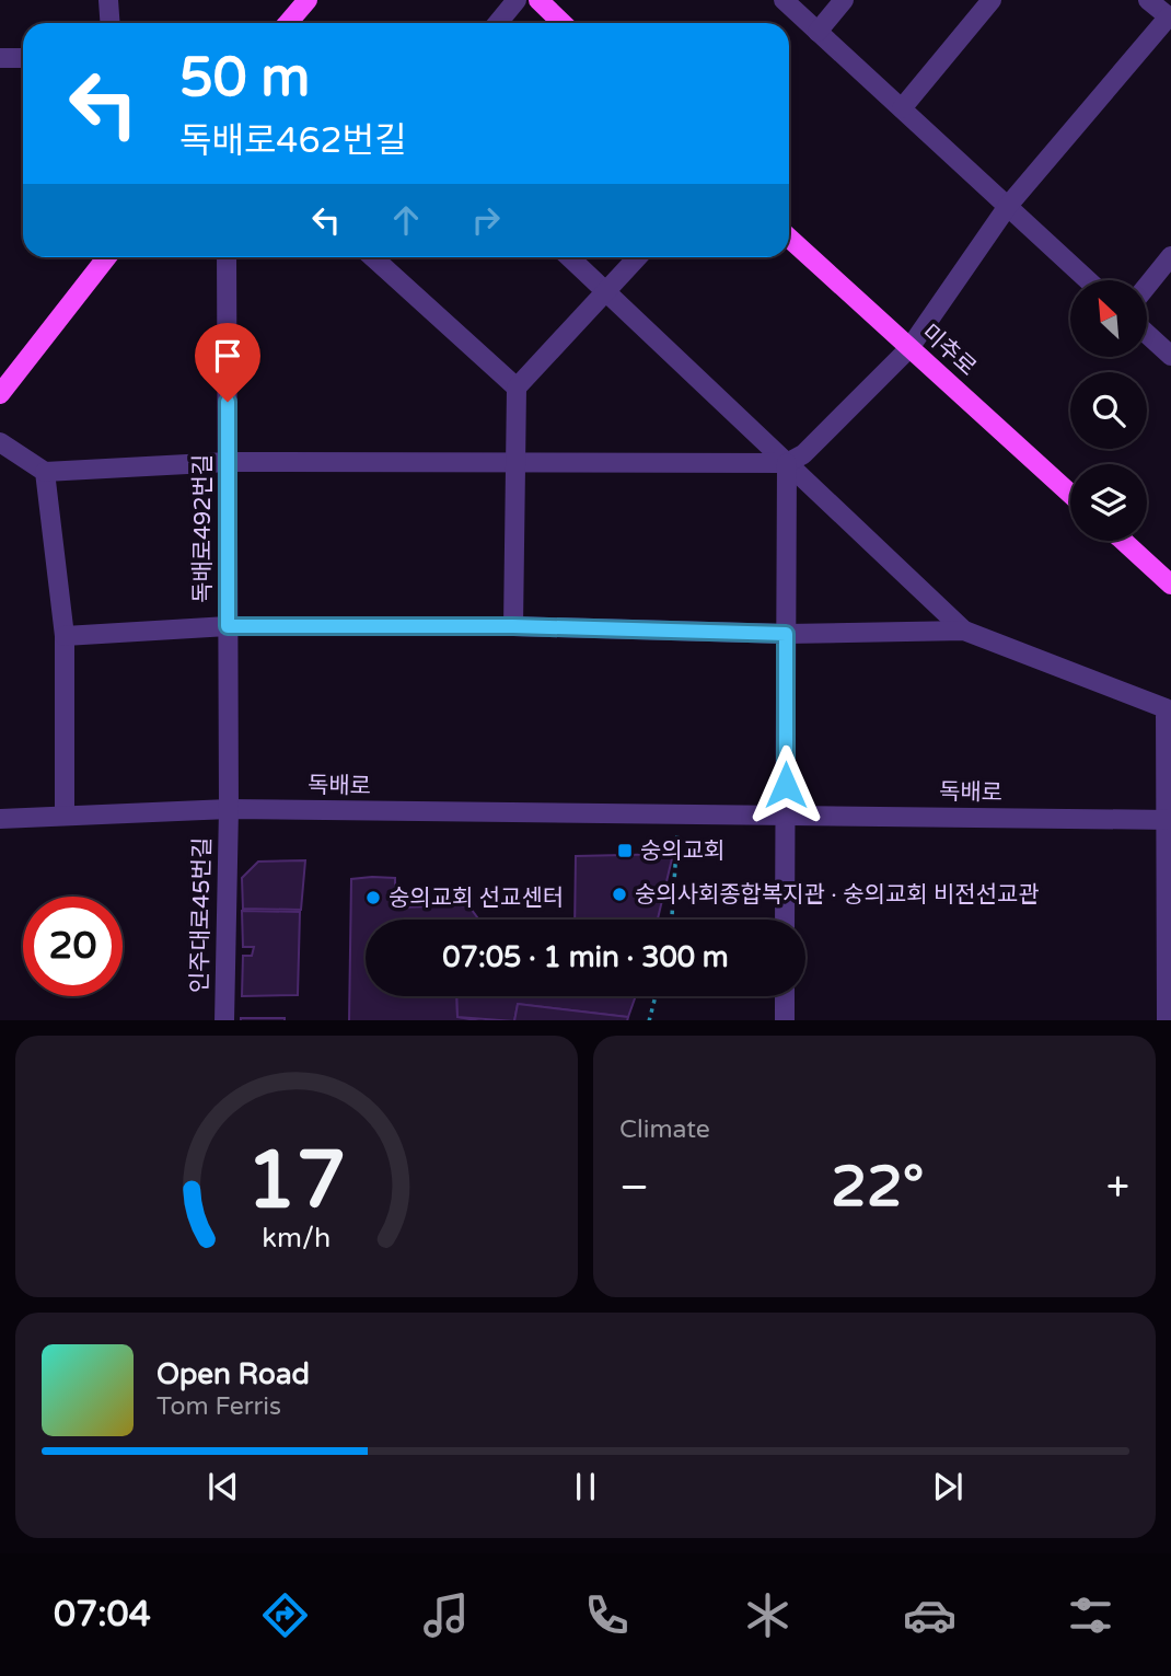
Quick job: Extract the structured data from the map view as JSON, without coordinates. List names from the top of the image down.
{
  "streets": {
    "main road": ["미추로"],
    "street": ["독배로492번길", "독배로", "인주대로45번길"]
  },
  "crossings": [
    ["독배로492번길", "독배로"],
    ["독배로492번길", "인주대로45번길"],
    ["독배로", "인주대로45번길"]
  ],
  "places": {
    "transit": ["숭의교회"],
    "other": ["숭의사회종합복지관 · 숭의교회 비전선교관", "숭의교회 선교센터"]
  },
  "north": "top left",
  "page": {
    "turn": ["50 m", "독배로462번길"],
    "limit": "20",
    "trip": "07:05 · 1 min · 300 m",
    "tile": "Climate",
    "heat": ["−", "22°", "+"],
    "song": ["Open Road", "Tom Ferris"],
    "tabs": "07:04",
    "gauge": ["17", "km/h"]
  }
}
